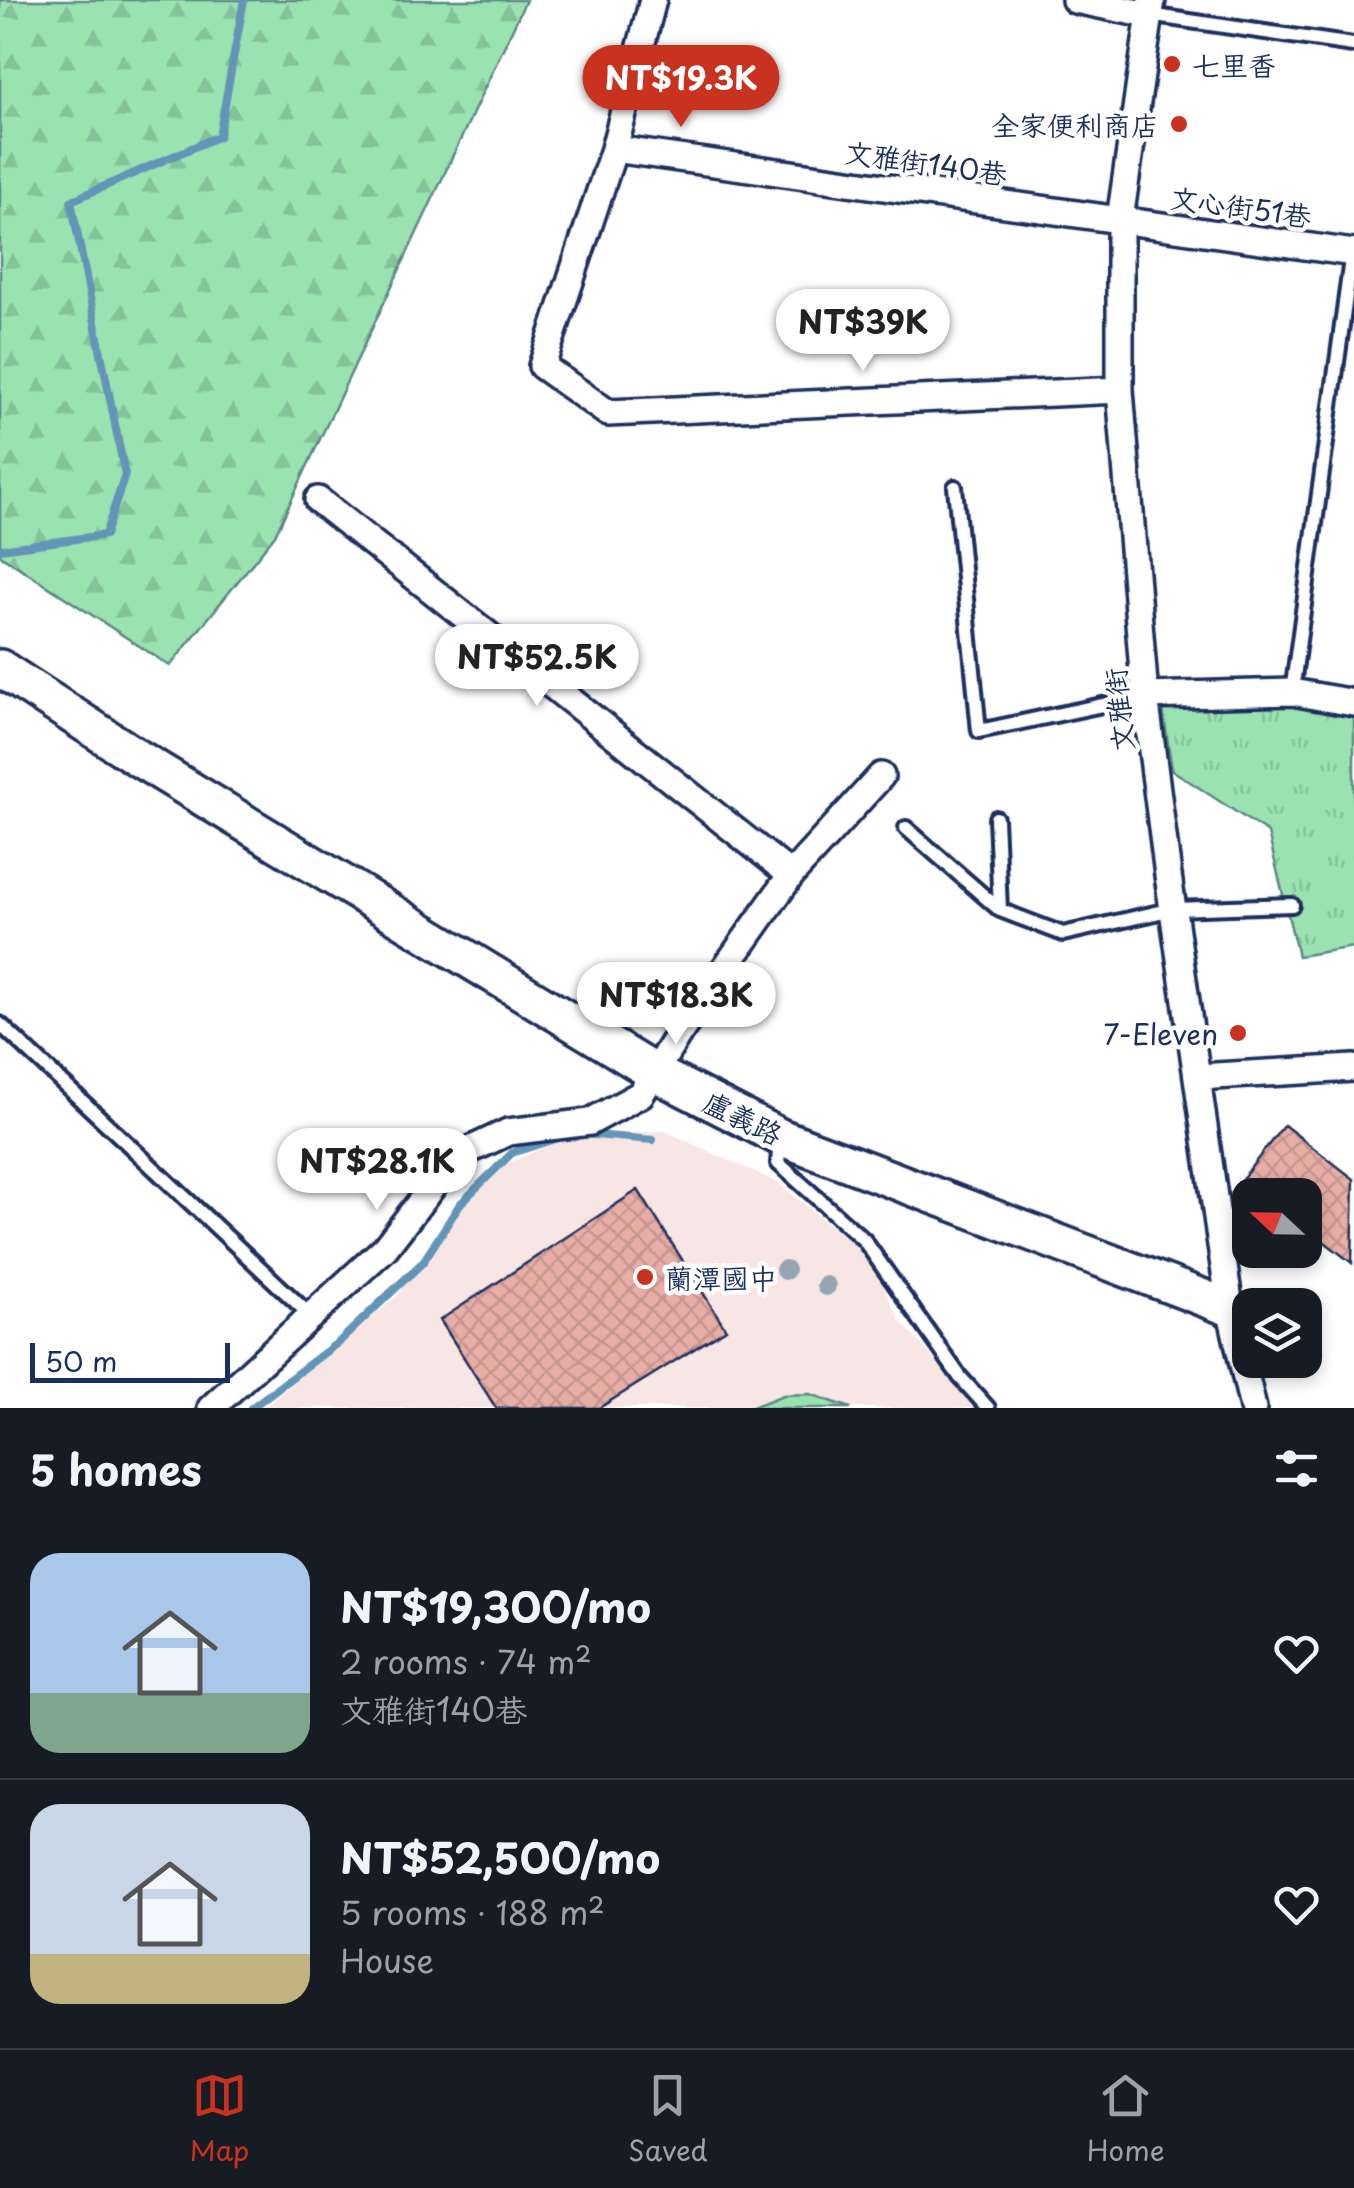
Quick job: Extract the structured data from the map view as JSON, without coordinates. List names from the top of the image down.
{
  "streets": {
    "street": [
      "文雅街140巷",
      "文心街51巷",
      "文雅街",
      "盧義路"
    ]
  },
  "crossings": [
    ["文雅街140巷", "文心街51巷"],
    ["文雅街140巷", "文雅街"],
    ["文心街51巷", "文雅街"],
    ["文雅街", "盧義路"]
  ],
  "places": [
    "七里香",
    "全家便利商店",
    "7-Eleven",
    "蘭潭國中"
  ],
  "scale_bar": "50 m",
  "north": "left",
  "page": {
    "price": [
      "NT$19.3K",
      "NT$39K",
      "NT$52.5K",
      "NT$18.3K",
      "NT$28.1K"
    ],
    "scale": "50 m",
    "heading": "5 homes",
    "list": [
      {
        "name": "NT$19,300/mo",
        "note": "2 rooms · 74 m² · 文雅街140巷"
      },
      {
        "name": "NT$52,500/mo",
        "note": "5 rooms · 188 m² · House"
      }
    ],
    "tabs": ["Map", "Saved", "Home"]
  }
}
